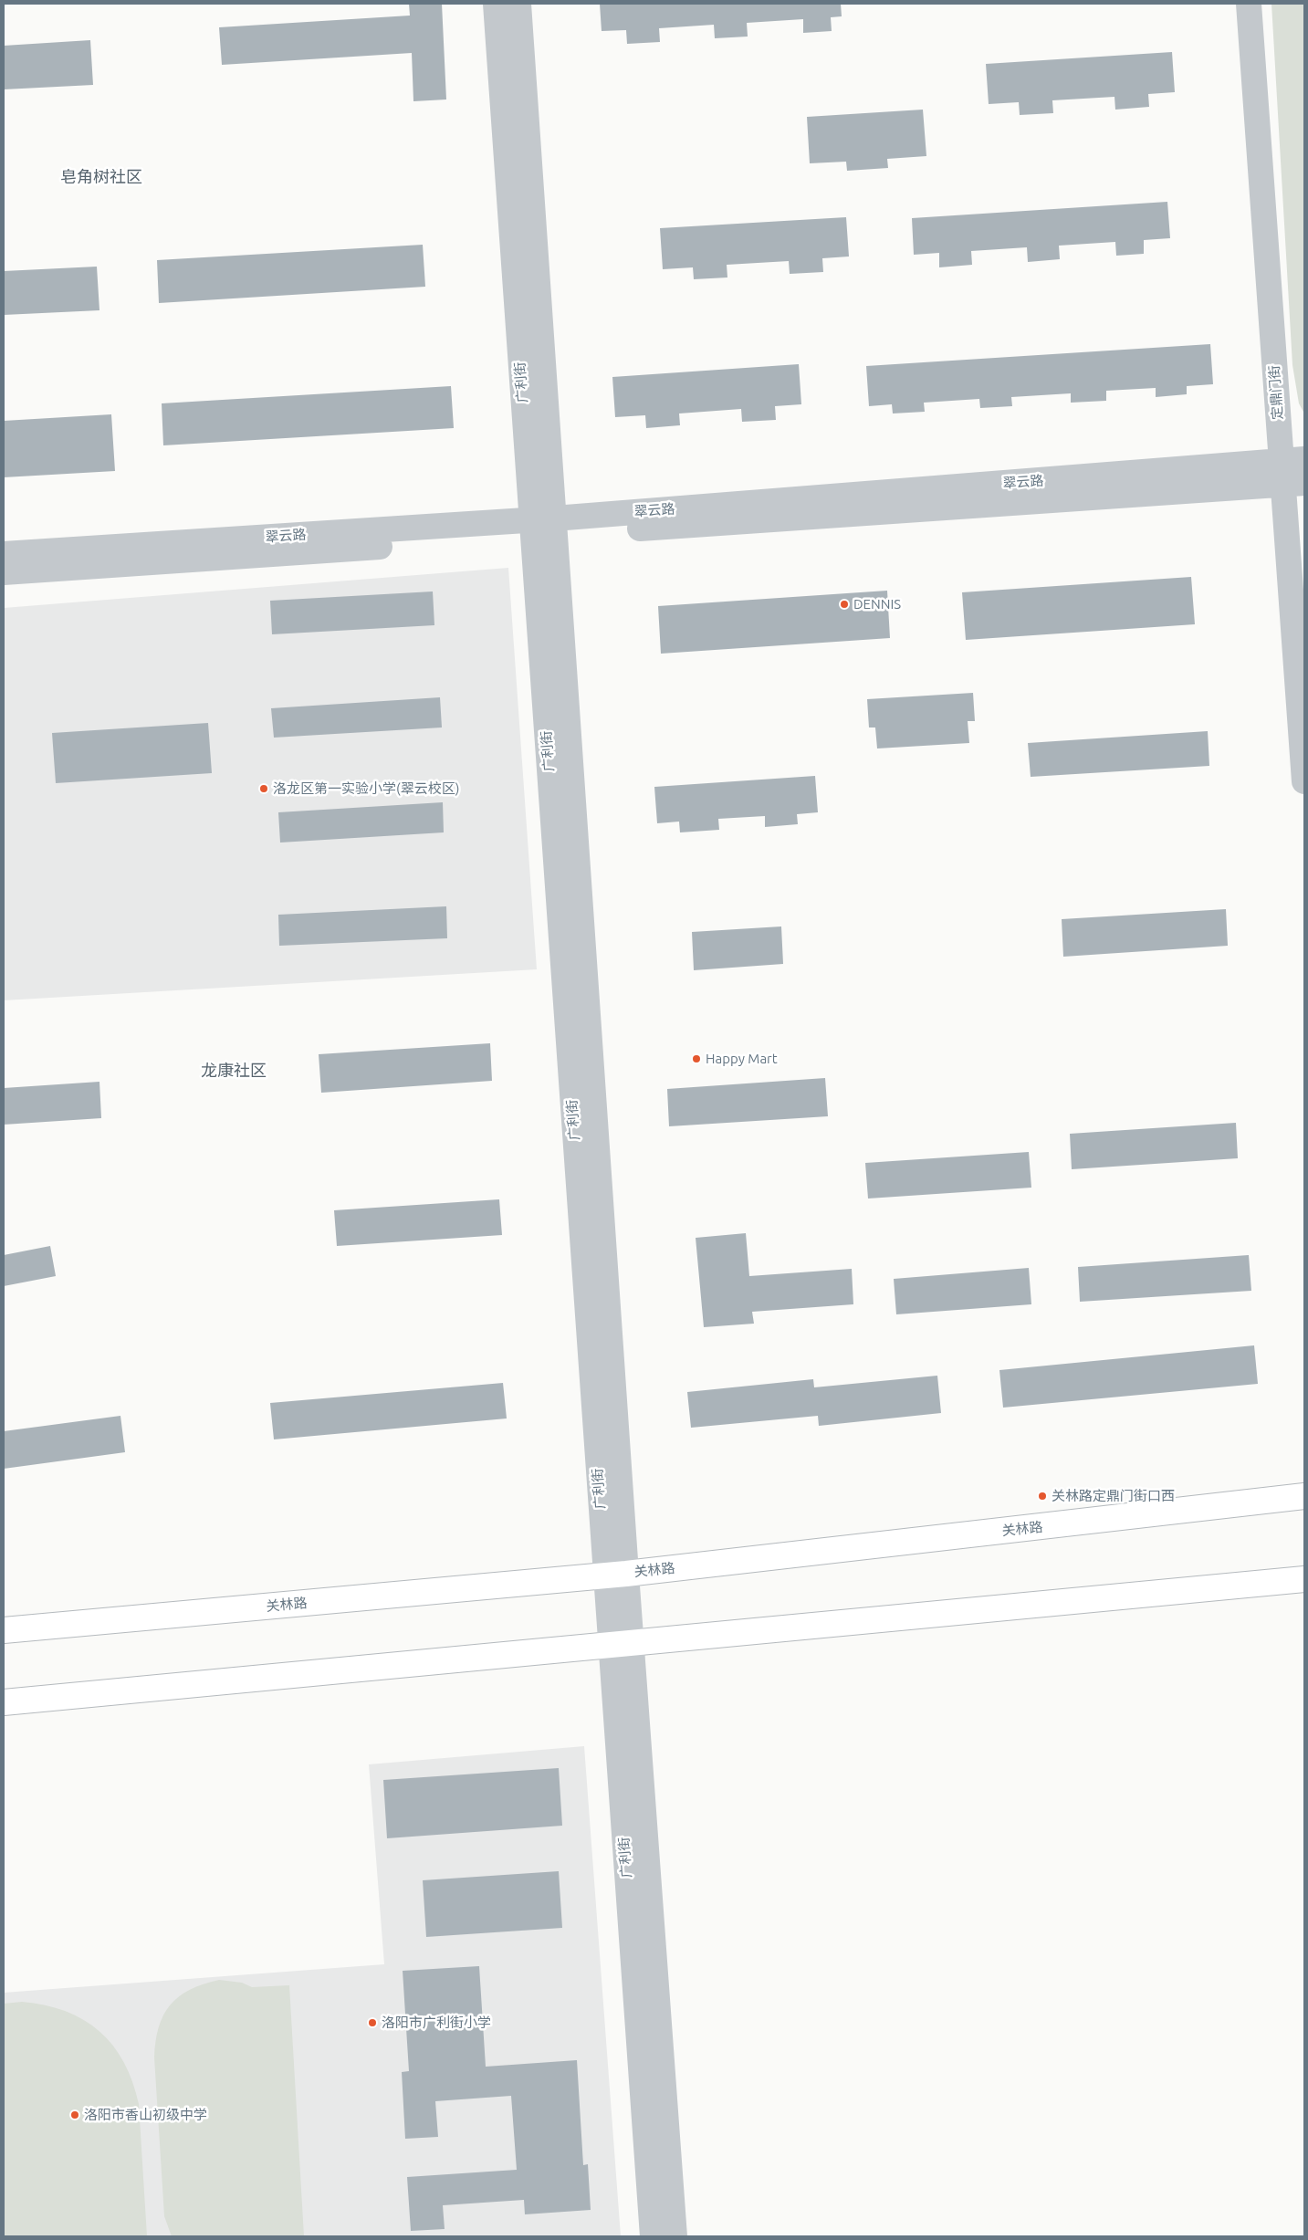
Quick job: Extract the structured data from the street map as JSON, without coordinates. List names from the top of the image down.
{
  "streets": {
    "main road": ["关林路"],
    "street": ["广利街", "定鼎门街", "翠云路"]
  },
  "crossings": [
    ["广利街", "翠云路"],
    ["广利街", "关林路"],
    ["定鼎门街", "翠云路"]
  ],
  "districts": ["皂角树社区", "龙康社区"],
  "places": [
    "DENNIS",
    "洛龙区第一实验小学(翠云校区)",
    "Happy Mart",
    "关林路定鼎门街口西",
    "洛阳市广利街小学",
    "洛阳市香山初级中学"
  ]
}
